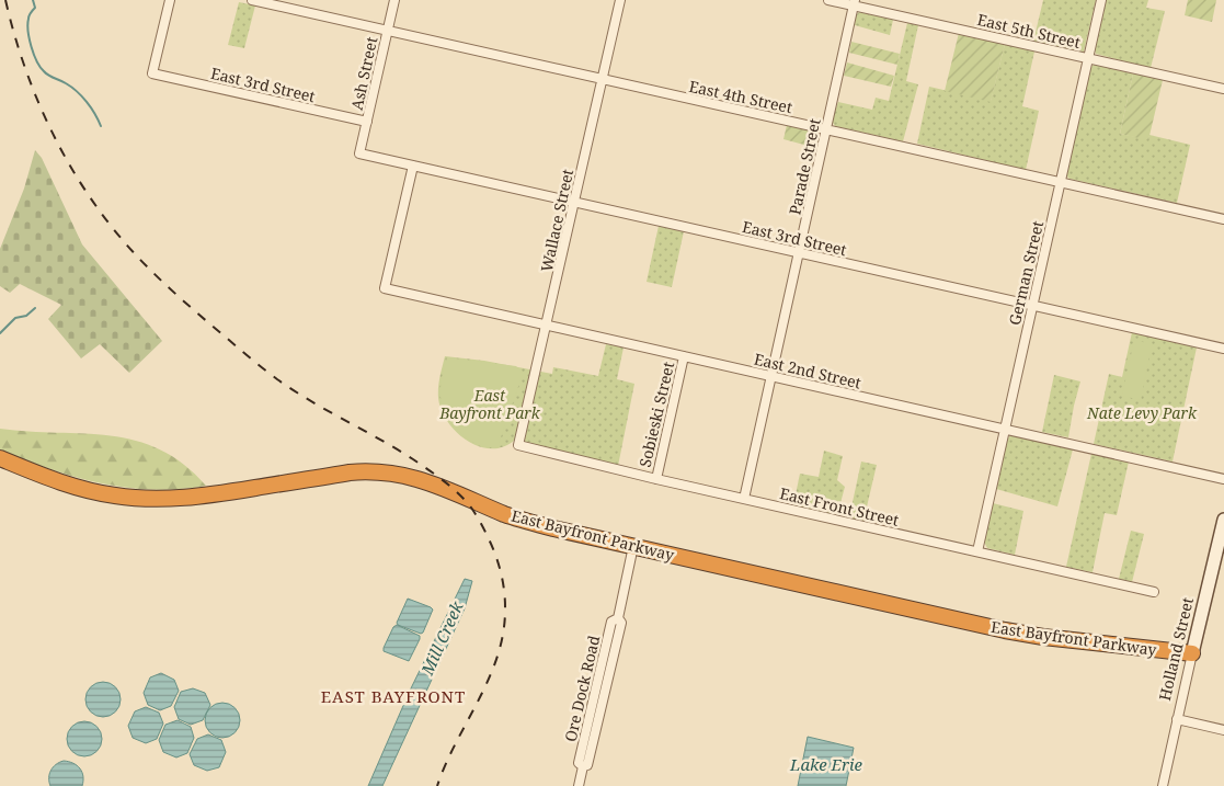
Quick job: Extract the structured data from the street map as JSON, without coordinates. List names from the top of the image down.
{
  "streets": {
    "highway": ["East Bayfront Parkway"],
    "street": [
      "East 5th Street",
      "Ash Street",
      "East 3rd Street",
      "East 4th Street",
      "Parade Street",
      "Wallace Street",
      "German Street",
      "East 2nd Street",
      "Sobieski Street",
      "East Front Street",
      "Holland Street",
      "Ore Dock Road"
    ]
  },
  "crossings": [
    ["East 5th Street", "Parade Street"],
    ["East 5th Street", "German Street"],
    ["Ash Street", "East 3rd Street"],
    ["Ash Street", "East 4th Street"],
    ["East 3rd Street", "Parade Street"],
    ["East 3rd Street", "Wallace Street"],
    ["East 3rd Street", "German Street"],
    ["East 3rd Street", "East 2nd Street"],
    ["East 4th Street", "Parade Street"],
    ["East 4th Street", "Wallace Street"],
    ["East 4th Street", "German Street"],
    ["Parade Street", "East 2nd Street"],
    ["Parade Street", "East Front Street"],
    ["Wallace Street", "East 2nd Street"],
    ["Wallace Street", "East Front Street"],
    ["German Street", "East 2nd Street"],
    ["German Street", "East Front Street"],
    ["East 2nd Street", "Sobieski Street"],
    ["Sobieski Street", "East Front Street"],
    ["East Bayfront Parkway", "Holland Street"],
    ["East Bayfront Parkway", "Ore Dock Road"]
  ],
  "districts": ["EAST BAYFRONT"],
  "water": ["Mill Creek", "Lake Erie"],
  "parks": ["East Bayfront Park", "Nate Levy Park"]
}
